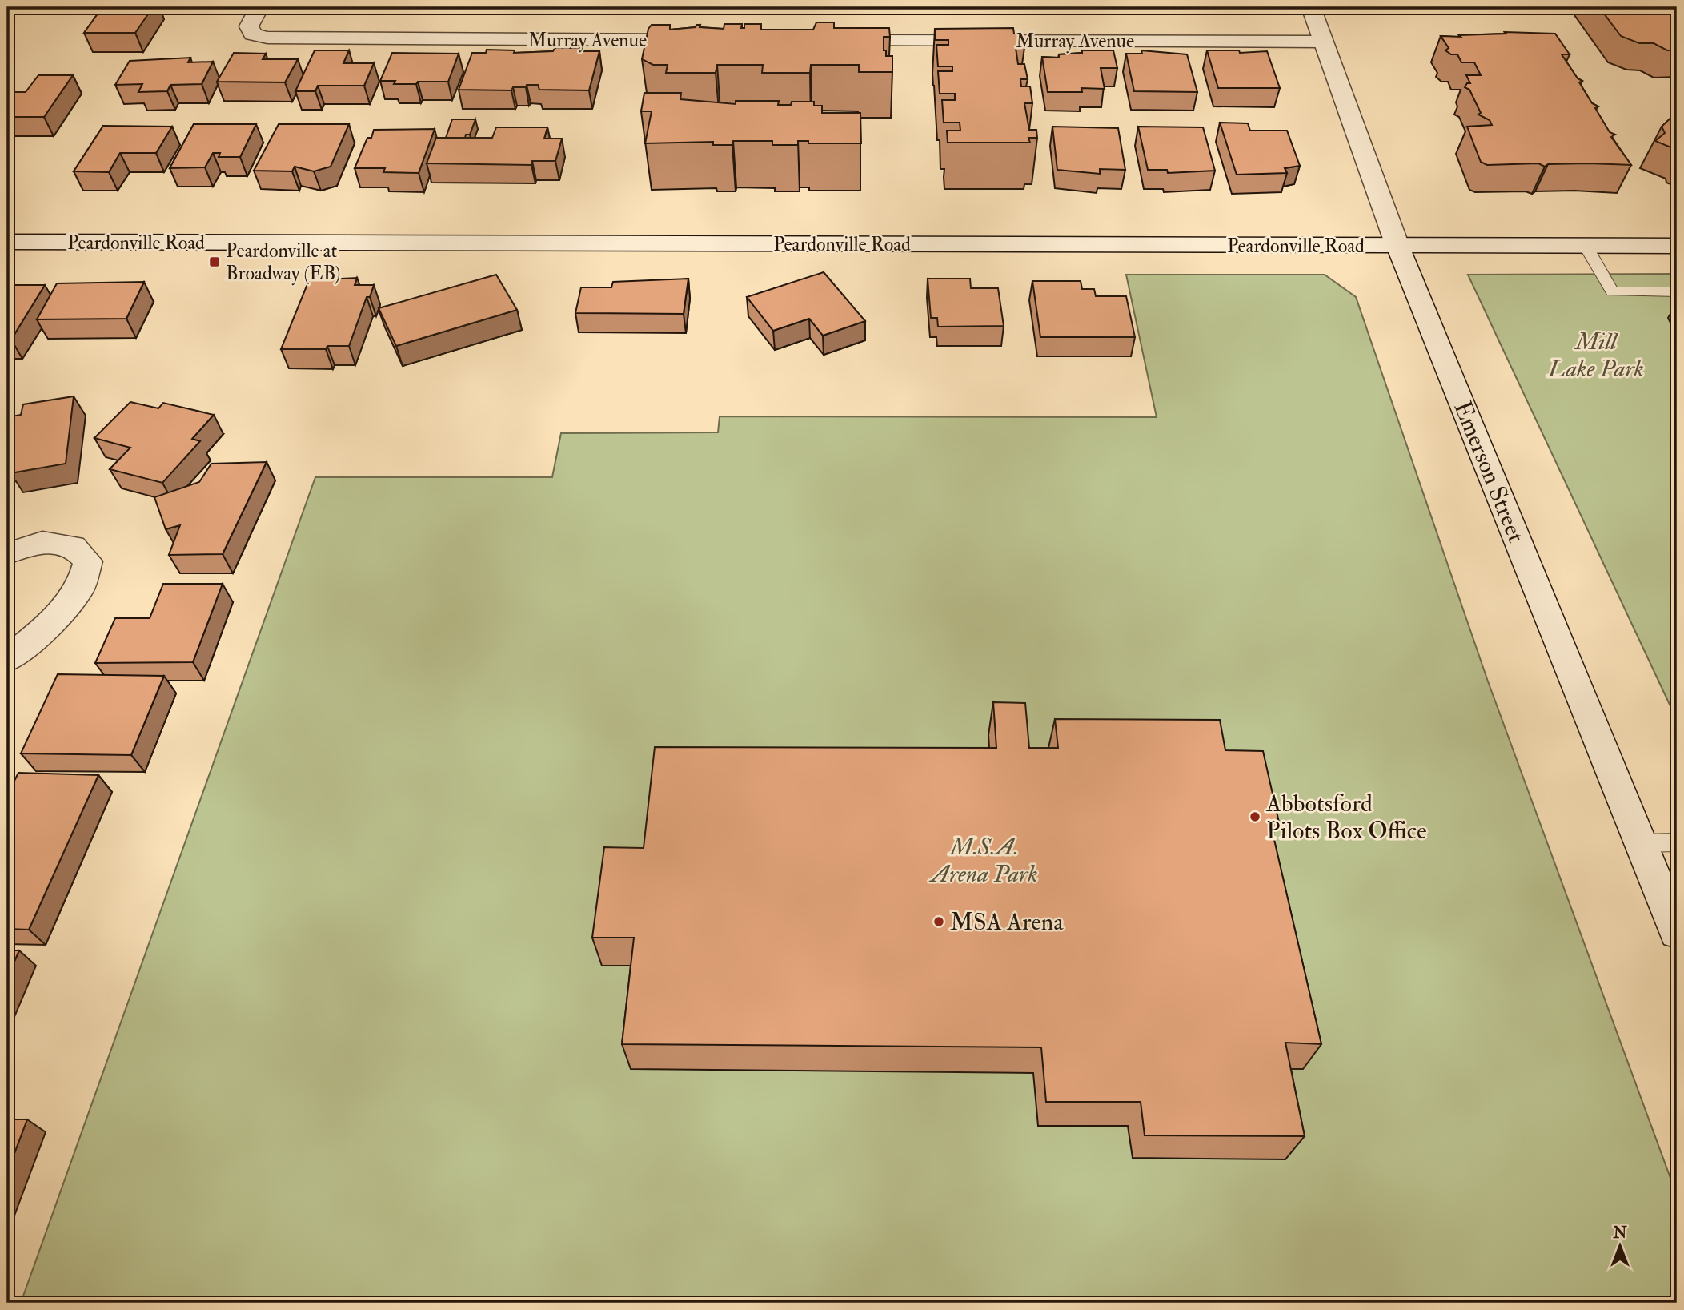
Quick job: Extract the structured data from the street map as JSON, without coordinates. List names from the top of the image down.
{
  "streets": {
    "main road": ["Murray Avenue", "Peardonville Road", "Emerson Street"]
  },
  "crossings": [
    ["Murray Avenue", "Emerson Street"],
    ["Peardonville Road", "Emerson Street"]
  ],
  "parks": ["Mill Lake Park", "M.S.A. Arena Park"],
  "places": {
    "transit": ["Peardonville at Broadway (EB)"],
    "other": ["Abbotsford Pilots Box Office", "MSA Arena"]
  },
  "north": "top"
}
